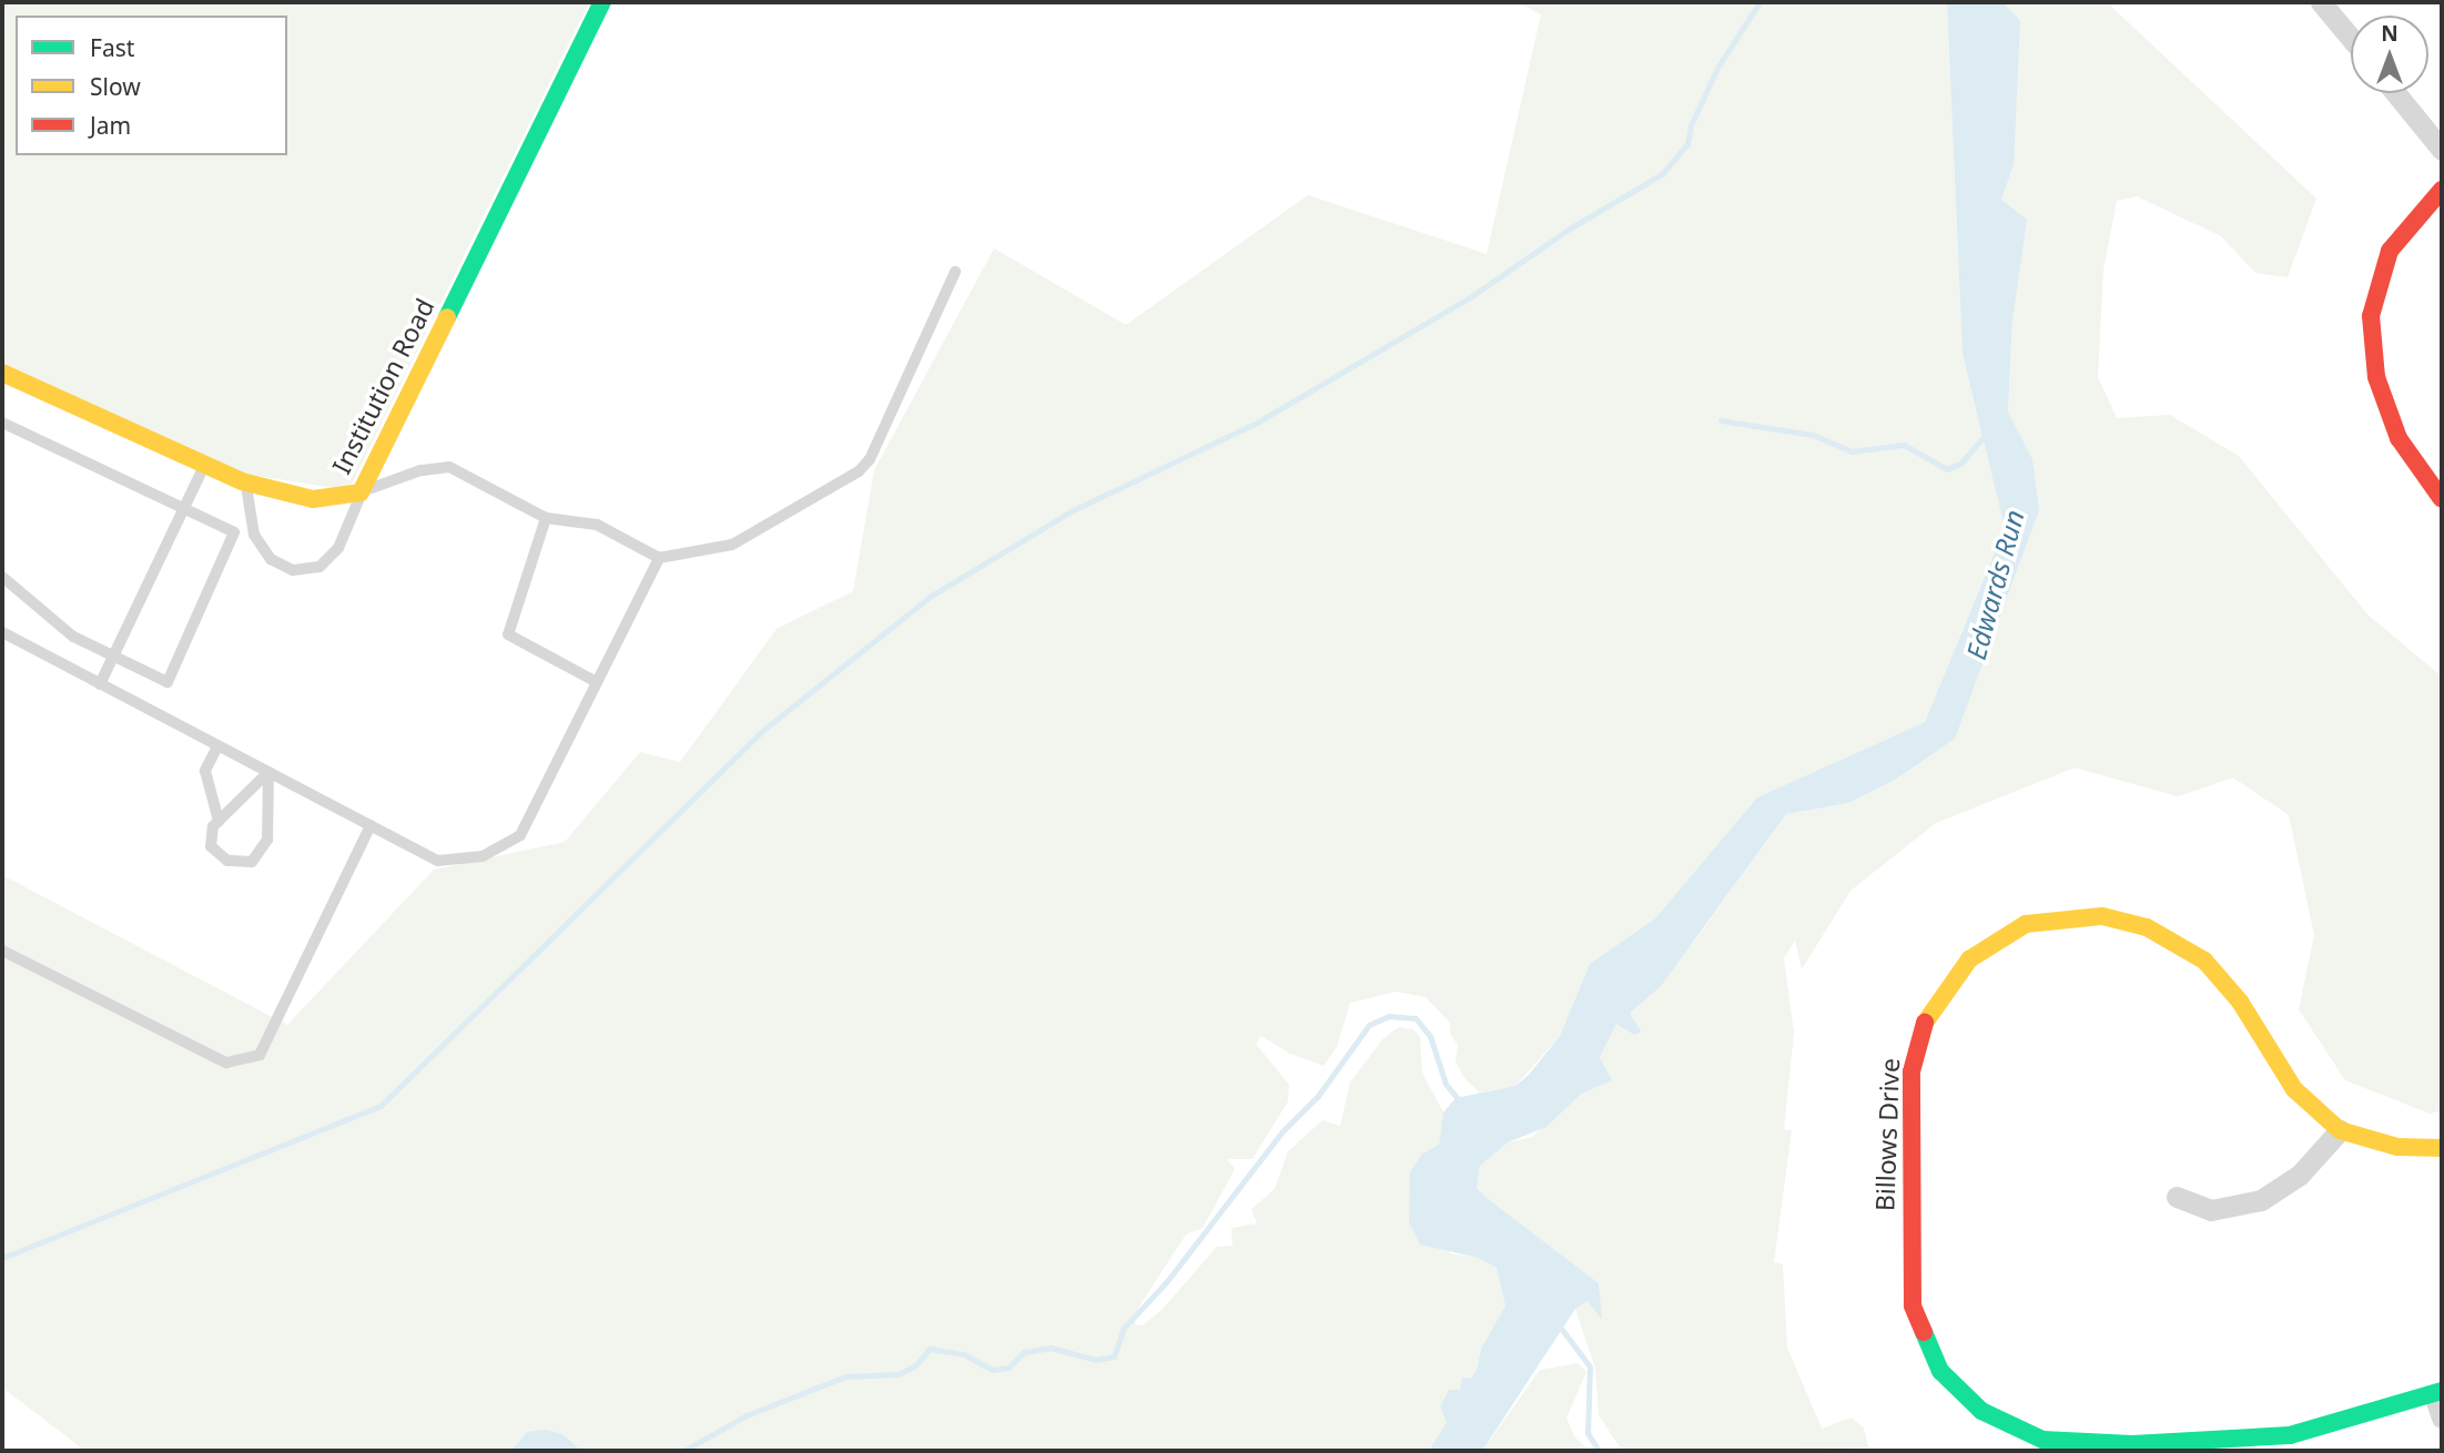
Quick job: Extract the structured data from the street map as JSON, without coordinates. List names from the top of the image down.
{
  "streets": {
    "street": ["Institution Road", "Billows Drive"]
  },
  "water": ["Edwards Run"],
  "legend": ["Fast", "Slow", "Jam"],
  "north": "top"
}
